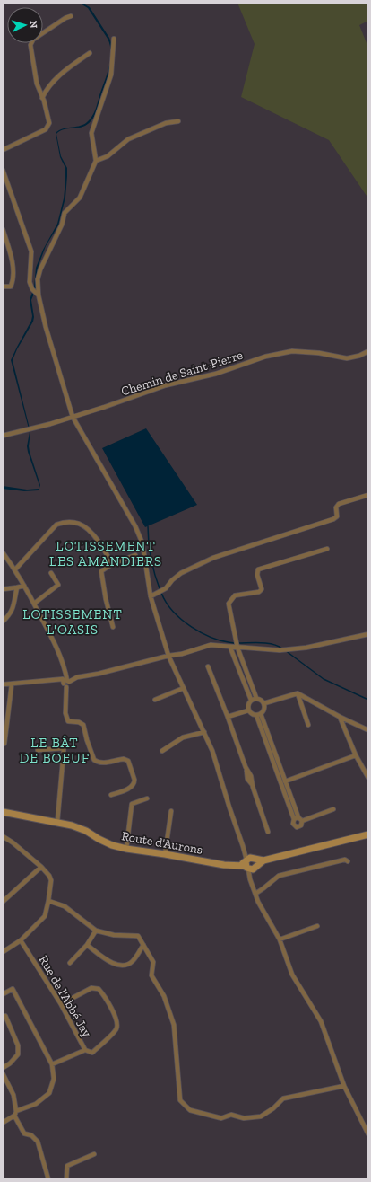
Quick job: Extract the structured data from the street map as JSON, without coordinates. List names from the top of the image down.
{
  "streets": {
    "street": ["Chemin de Saint-Pierre", "Route d'Aurons", "Rue de l'Abbé Jay"]
  },
  "districts": ["LOTISSEMENT LES AMANDIERS", "LOTISSEMENT L'OASIS", "LE BÂT DE BOEUF"],
  "north": "right"
}
